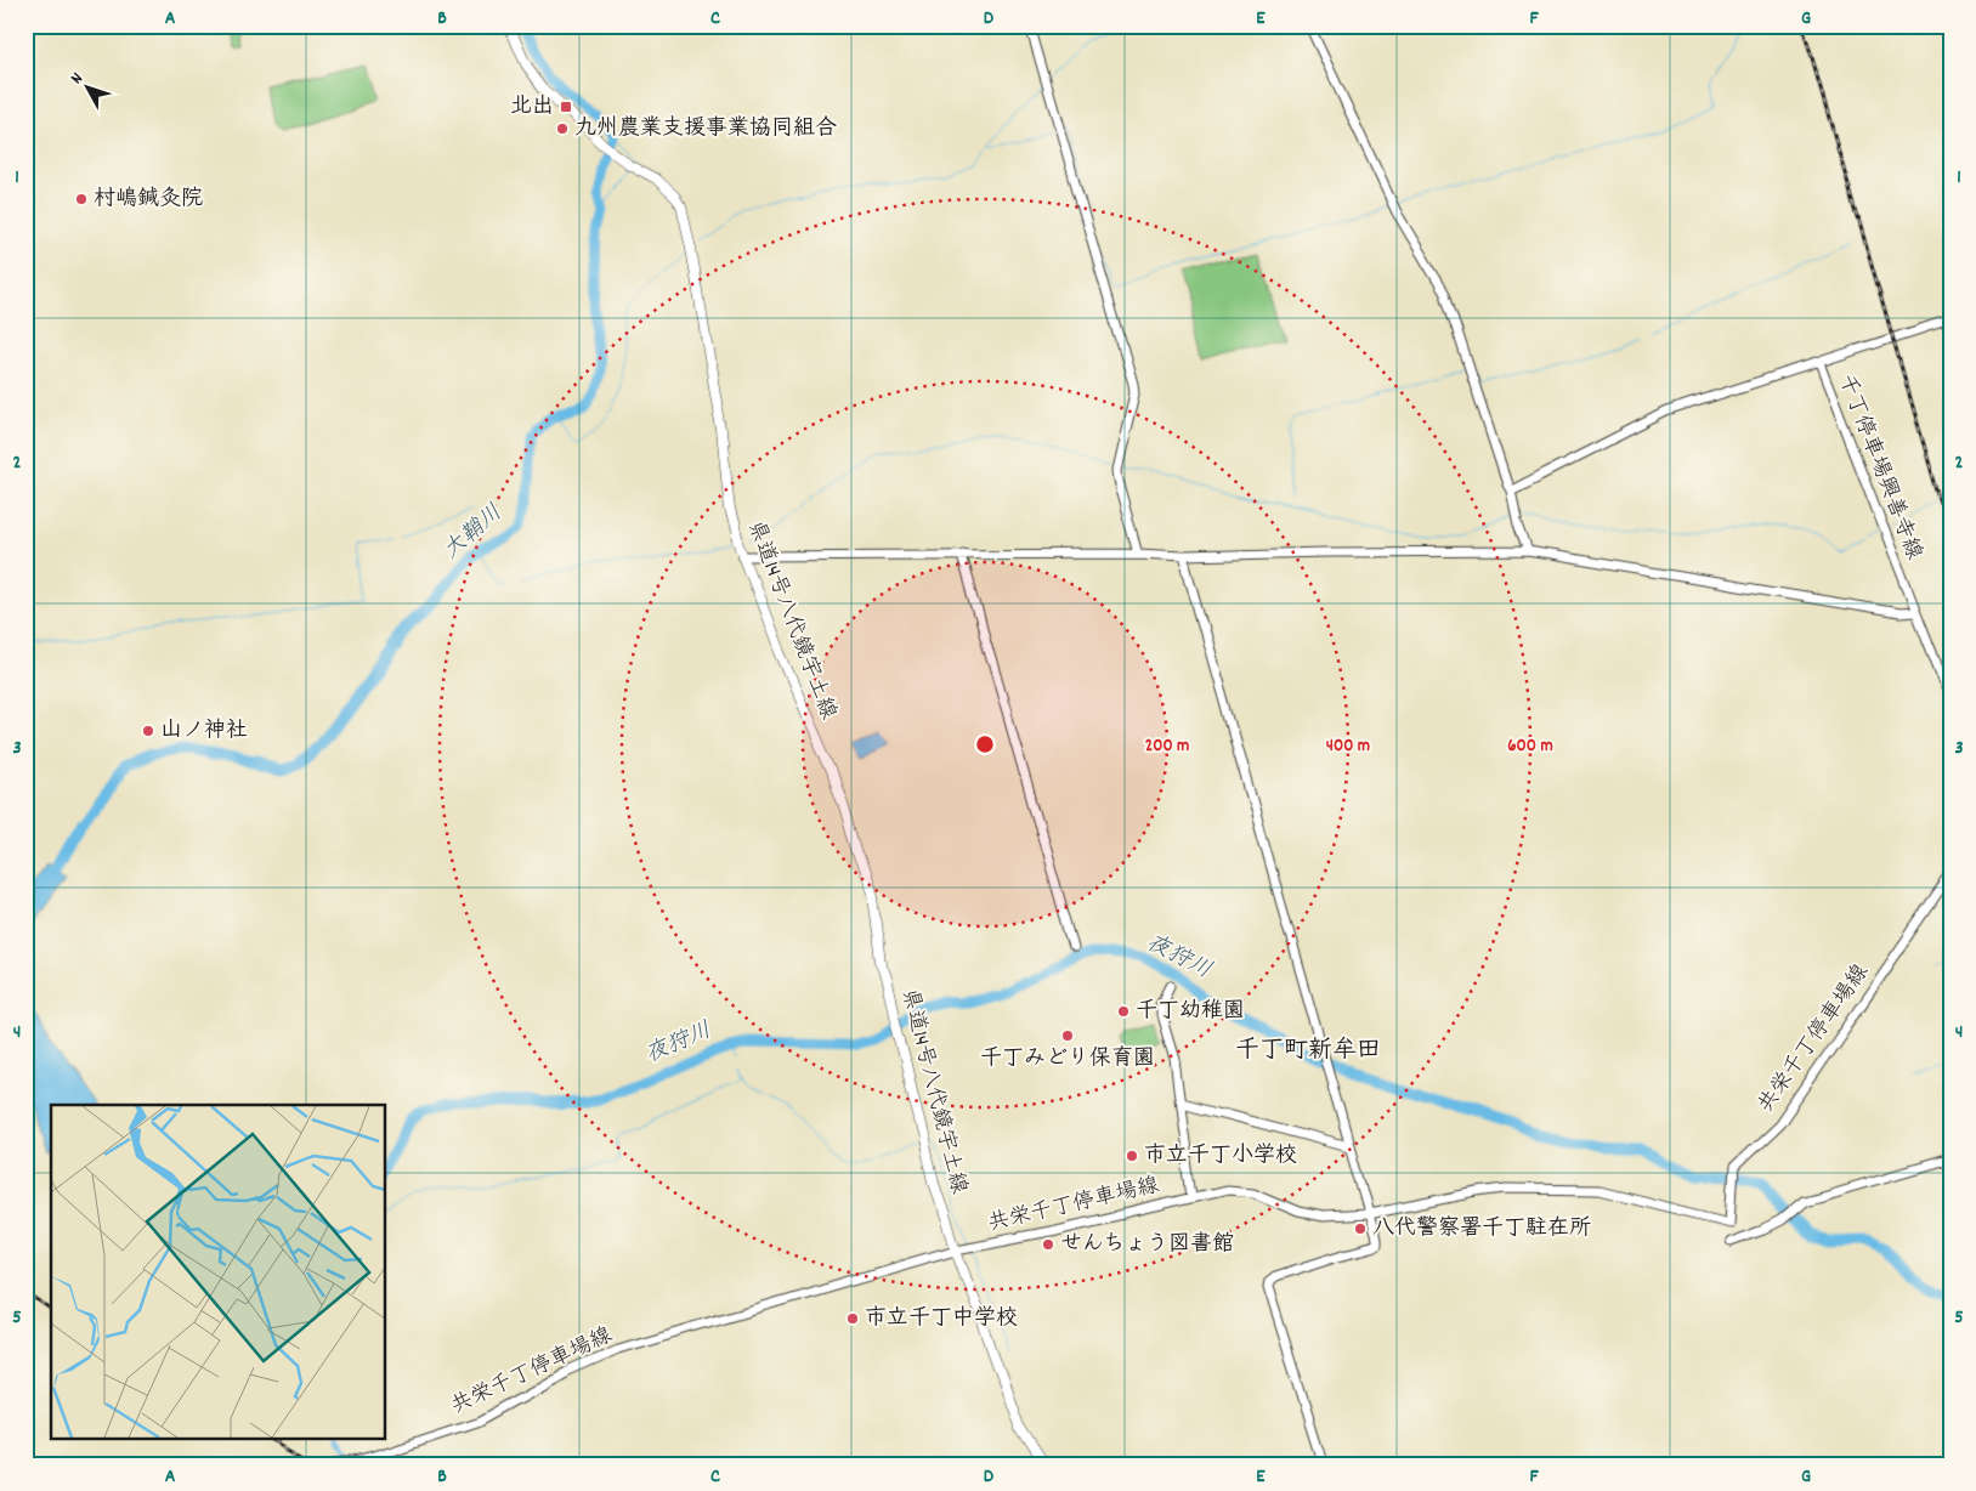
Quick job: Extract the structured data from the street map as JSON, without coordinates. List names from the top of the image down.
{
  "streets": {
    "main road": ["県道14号八代鏡宇土線"],
    "street": ["千丁停車場興善寺線", "共栄千丁停車場線"]
  },
  "crossings": [
    ["県道14号八代鏡宇土線", "共栄千丁停車場線"]
  ],
  "districts": ["千丁町新牟田"],
  "water": ["大鞘川", "夜狩川"],
  "places": {
    "transit": ["北出"],
    "other": [
      "九州農業支援事業協同組合",
      "村嶋鍼灸院",
      "山ノ神社",
      "千丁幼稚園",
      "千丁みどり保育園",
      "市立千丁小学校",
      "八代警察署千丁駐在所",
      "せんちょう図書館",
      "市立千丁中学校"
    ]
  },
  "north": "top left",
  "grid": {
    "columns": [
      "A",
      "B",
      "C",
      "D",
      "E",
      "F",
      "G"
    ],
    "rows": [
      "1",
      "2",
      "3",
      "4",
      "5"
    ]
  },
  "rings": ["200 m", "400 m", "600 m"]
}
